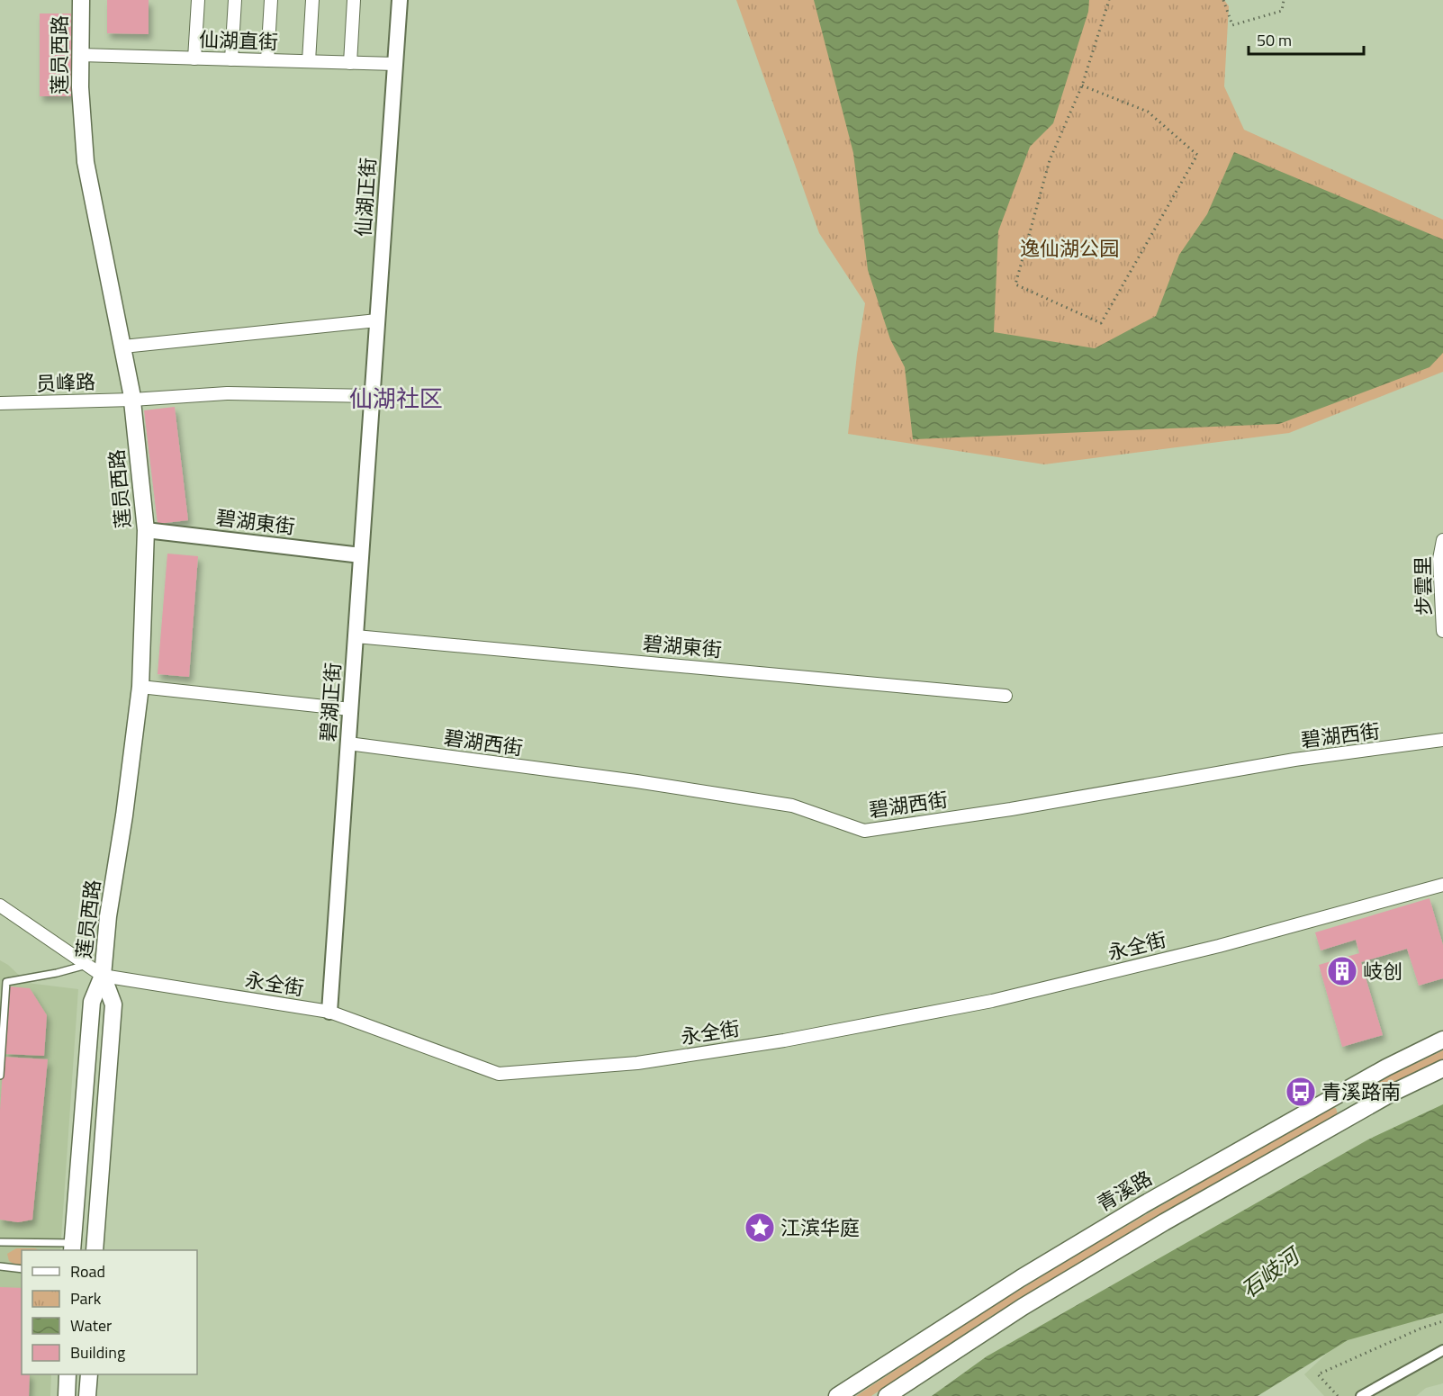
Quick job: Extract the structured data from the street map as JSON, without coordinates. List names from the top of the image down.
{
  "streets": {
    "main road": ["莲员西路", "青溪路"],
    "street": [
      "仙湖直街",
      "仙湖正街",
      "员峰路",
      "碧湖東街",
      "步雲里",
      "碧湖正街",
      "碧湖西街",
      "永全街"
    ]
  },
  "crossings": [
    ["仙湖直街", "莲员西路"],
    ["仙湖直街", "仙湖正街"],
    ["莲员西路", "员峰路"],
    ["莲员西路", "碧湖東街"],
    ["莲员西路", "永全街"],
    ["仙湖正街", "员峰路"],
    ["仙湖正街", "碧湖正街"],
    ["员峰路", "碧湖正街"],
    ["碧湖東街", "碧湖正街"],
    ["碧湖正街", "碧湖西街"],
    ["碧湖正街", "永全街"]
  ],
  "districts": ["仙湖社区"],
  "water": ["石岐河"],
  "parks": ["逸仙湖公园"],
  "places": {
    "building": ["岐创"],
    "bus stop": ["青溪路南"],
    "place": ["江滨华庭"]
  },
  "legend": [
    "Road",
    "Park",
    "Water",
    "Building"
  ],
  "scale_bar": "50 m"
}
